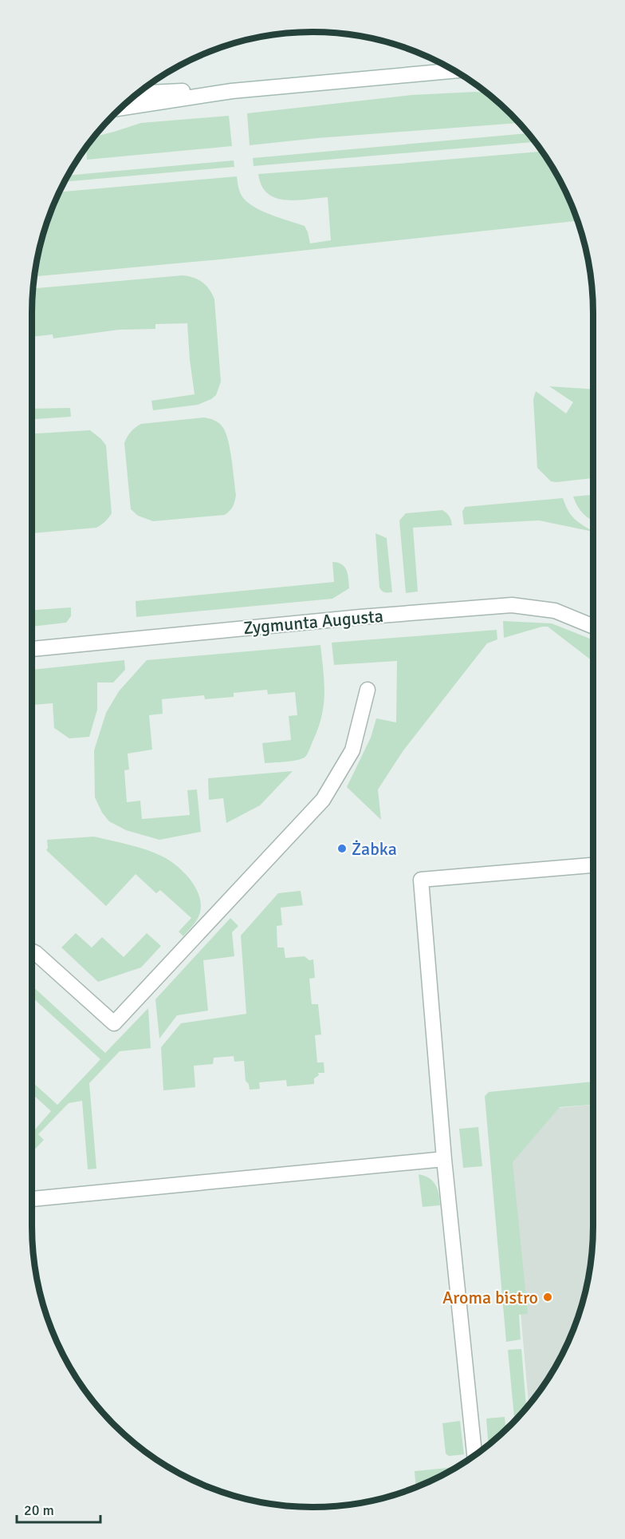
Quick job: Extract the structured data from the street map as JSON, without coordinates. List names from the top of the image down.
{
  "streets": {
    "street": ["Zygmunta Augusta"]
  },
  "places": ["Żabka", "Aroma bistro"],
  "scale_bar": "20 m"
}
